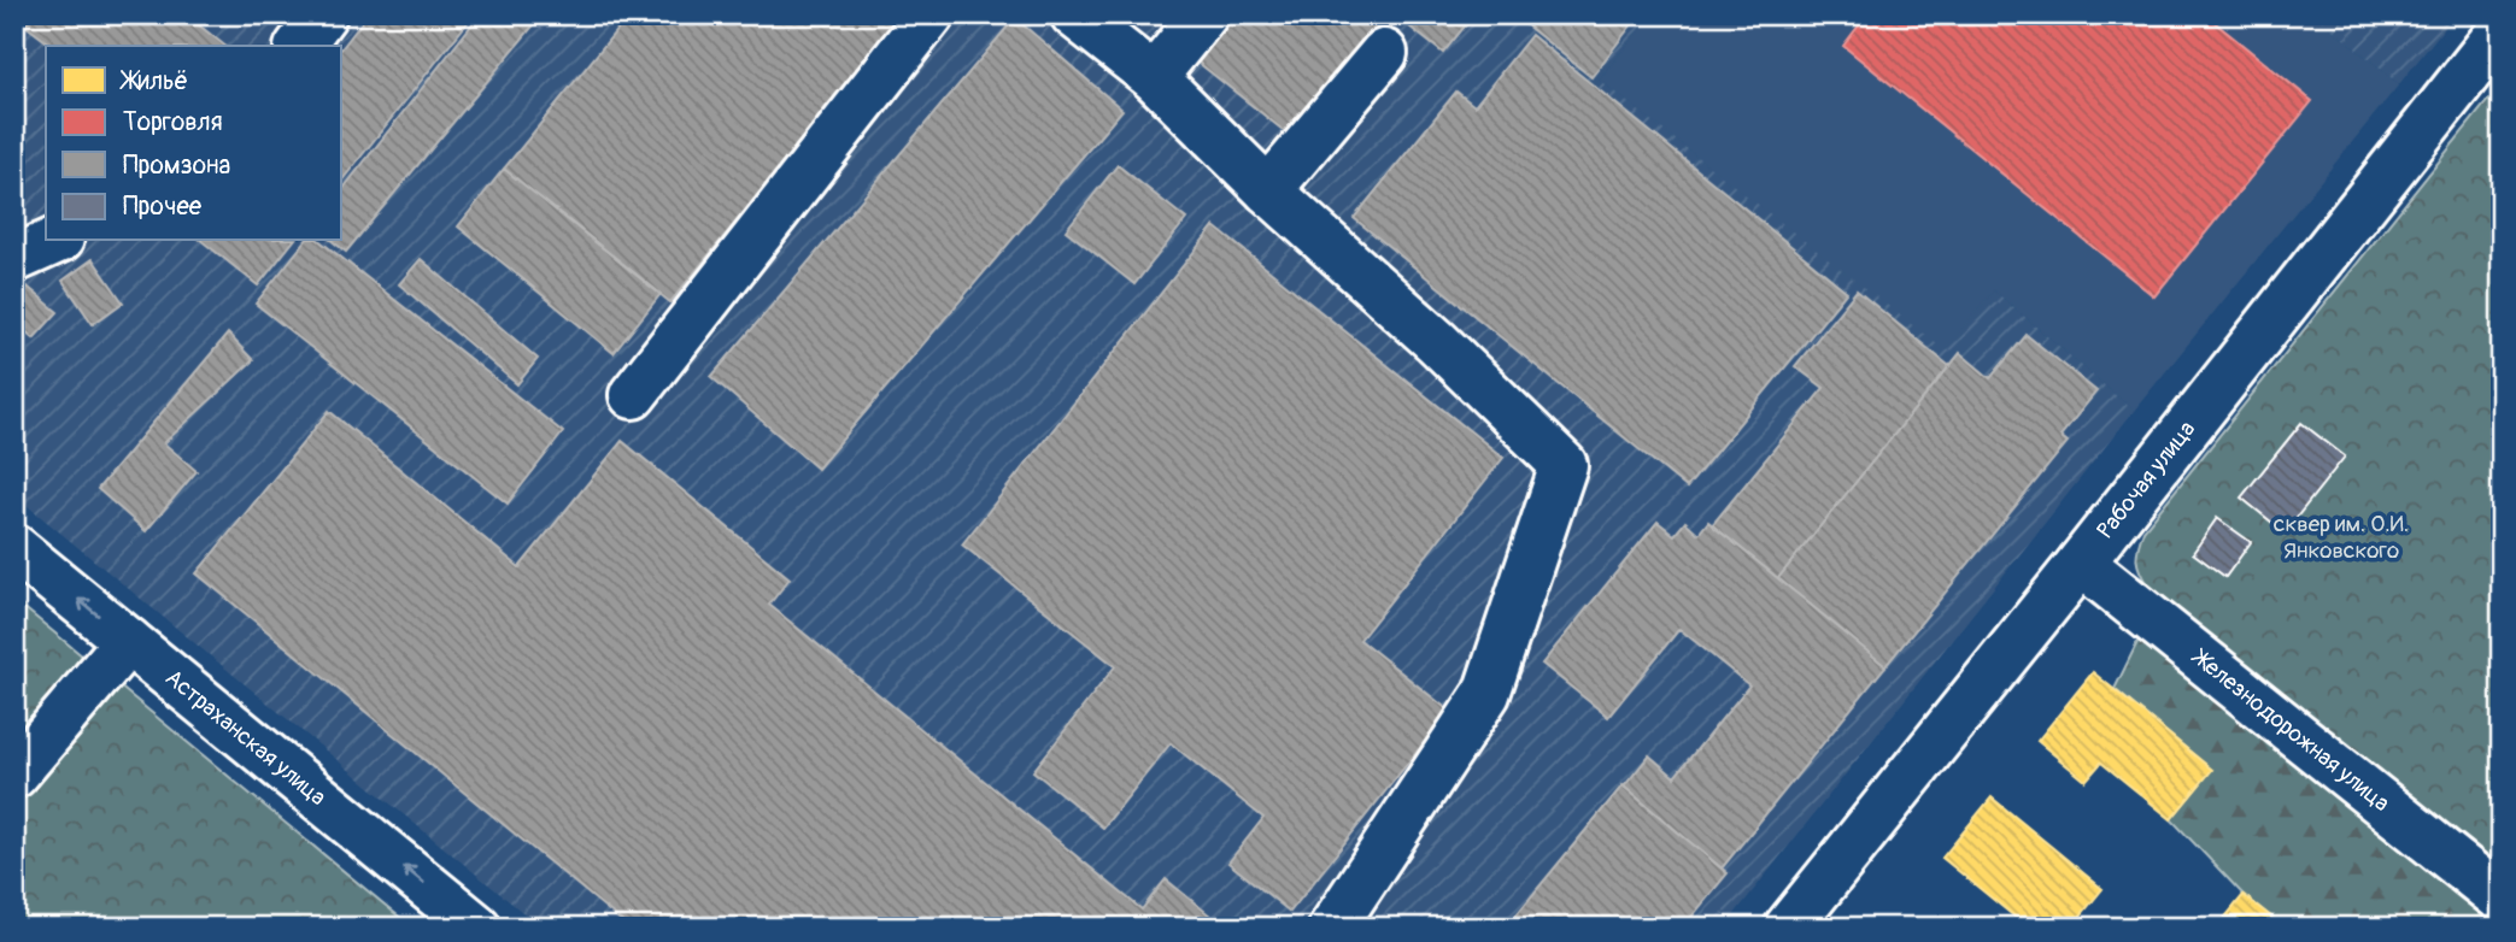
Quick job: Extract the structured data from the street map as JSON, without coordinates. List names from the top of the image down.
{
  "streets": {
    "main road": ["Рабочая улица", "Железнодорожная улица", "Астраханская улица"]
  },
  "crossings": [
    ["Рабочая улица", "Железнодорожная улица"]
  ],
  "one_way": ["Астраханская улица"],
  "parks": ["сквер им. О.И. Янковского"],
  "legend": [
    "Жильё",
    "Торговля",
    "Промзона",
    "Прочее"
  ]
}
